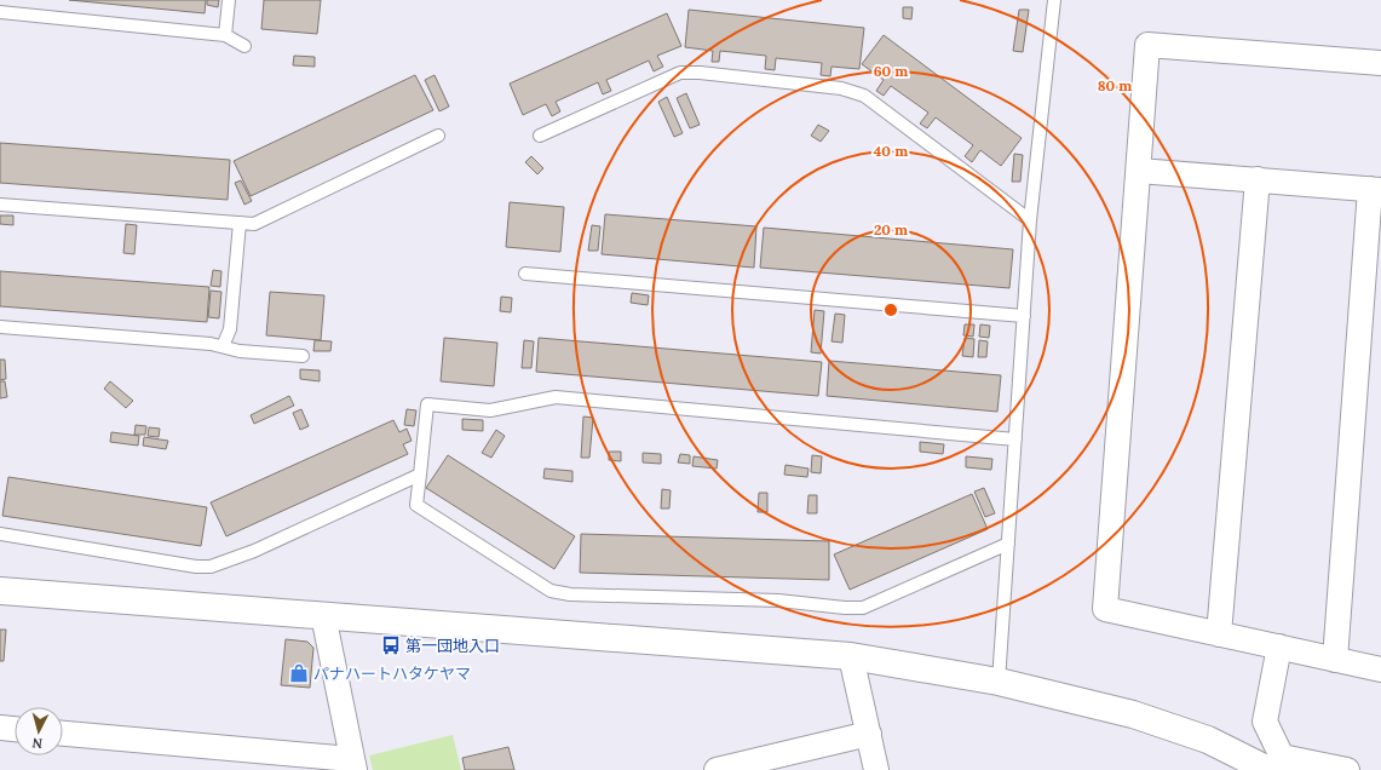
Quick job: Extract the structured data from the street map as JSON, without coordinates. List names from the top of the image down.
{
  "places": {
    "bus stop": ["第一団地入口"],
    "shop": ["パナハートハタケヤマ"]
  },
  "north": "bottom",
  "rings": [
    "60 m",
    "80 m",
    "40 m",
    "20 m"
  ]
}
